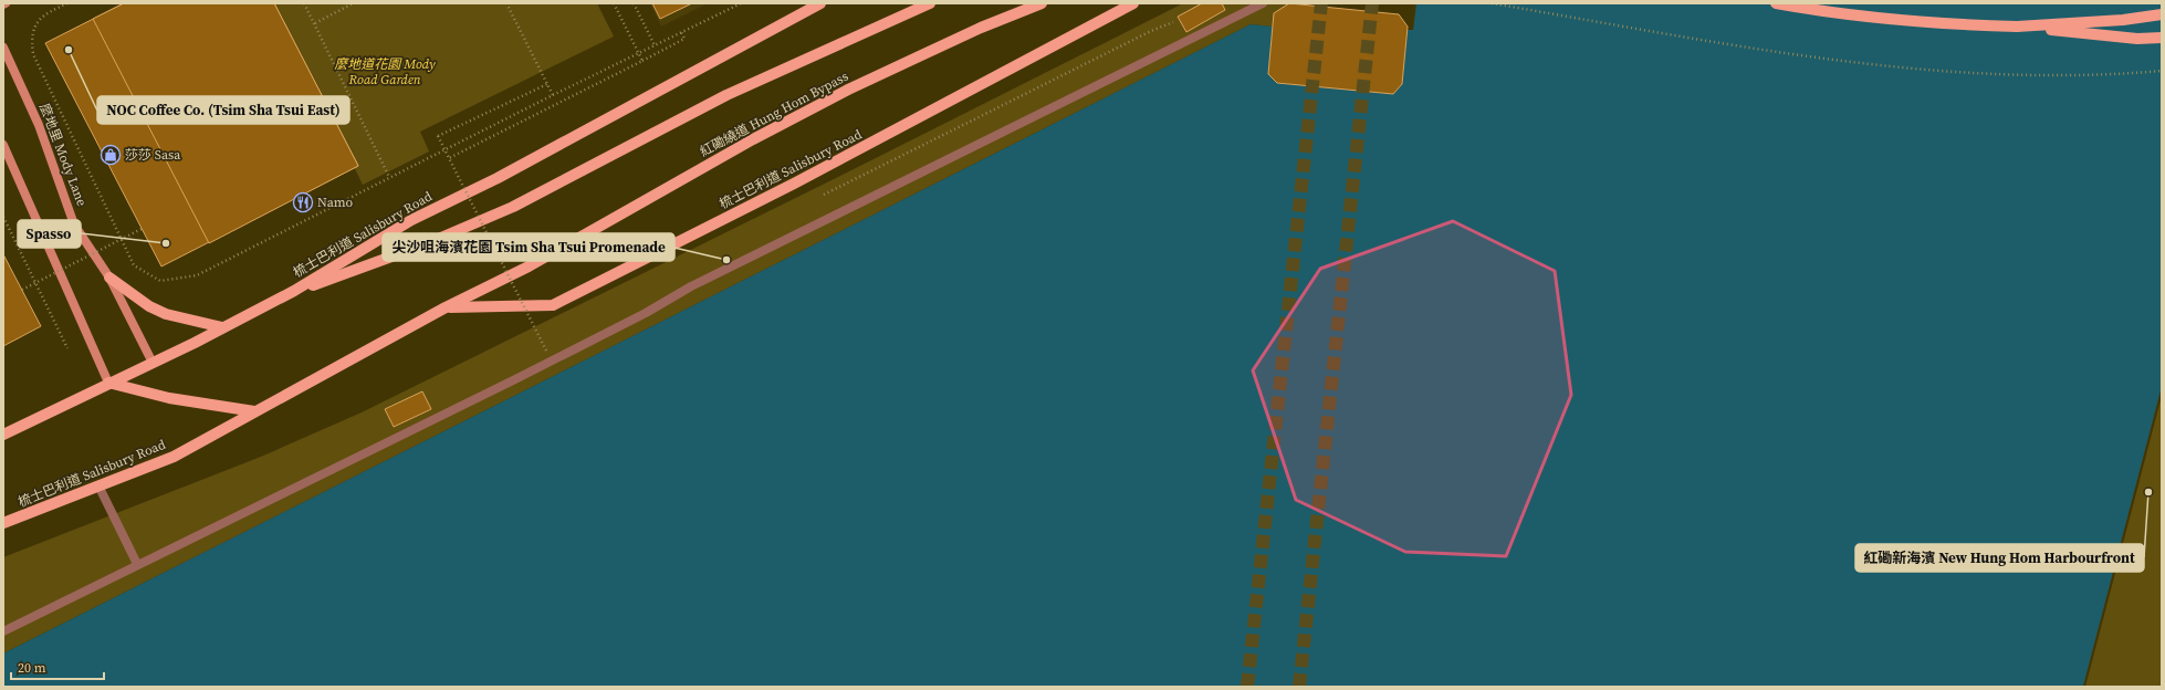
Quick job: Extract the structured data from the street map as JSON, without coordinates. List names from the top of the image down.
{
  "streets": {
    "main road": ["紅磡繞道 Hung Hom Bypass", "梳士巴利道 Salisbury Road"],
    "street": ["麼地里 Mody Lane"]
  },
  "crossings": [
    ["紅磡繞道 Hung Hom Bypass", "梳士巴利道 Salisbury Road"],
    ["麼地里 Mody Lane", "梳士巴利道 Salisbury Road"]
  ],
  "parks": ["麼地道花園 Mody Road Garden"],
  "places": {
    "other": [
      "NOC Coffee Co. (Tsim Sha Tsui East)",
      "Spasso",
      "尖沙咀海濱花園 Tsim Sha Tsui Promenade",
      "紅磡新海濱 New Hung Hom Harbourfront"
    ],
    "shop": ["莎莎 Sasa"],
    "restaurant": ["Namo"]
  },
  "scale_bar": "20 m"
}
